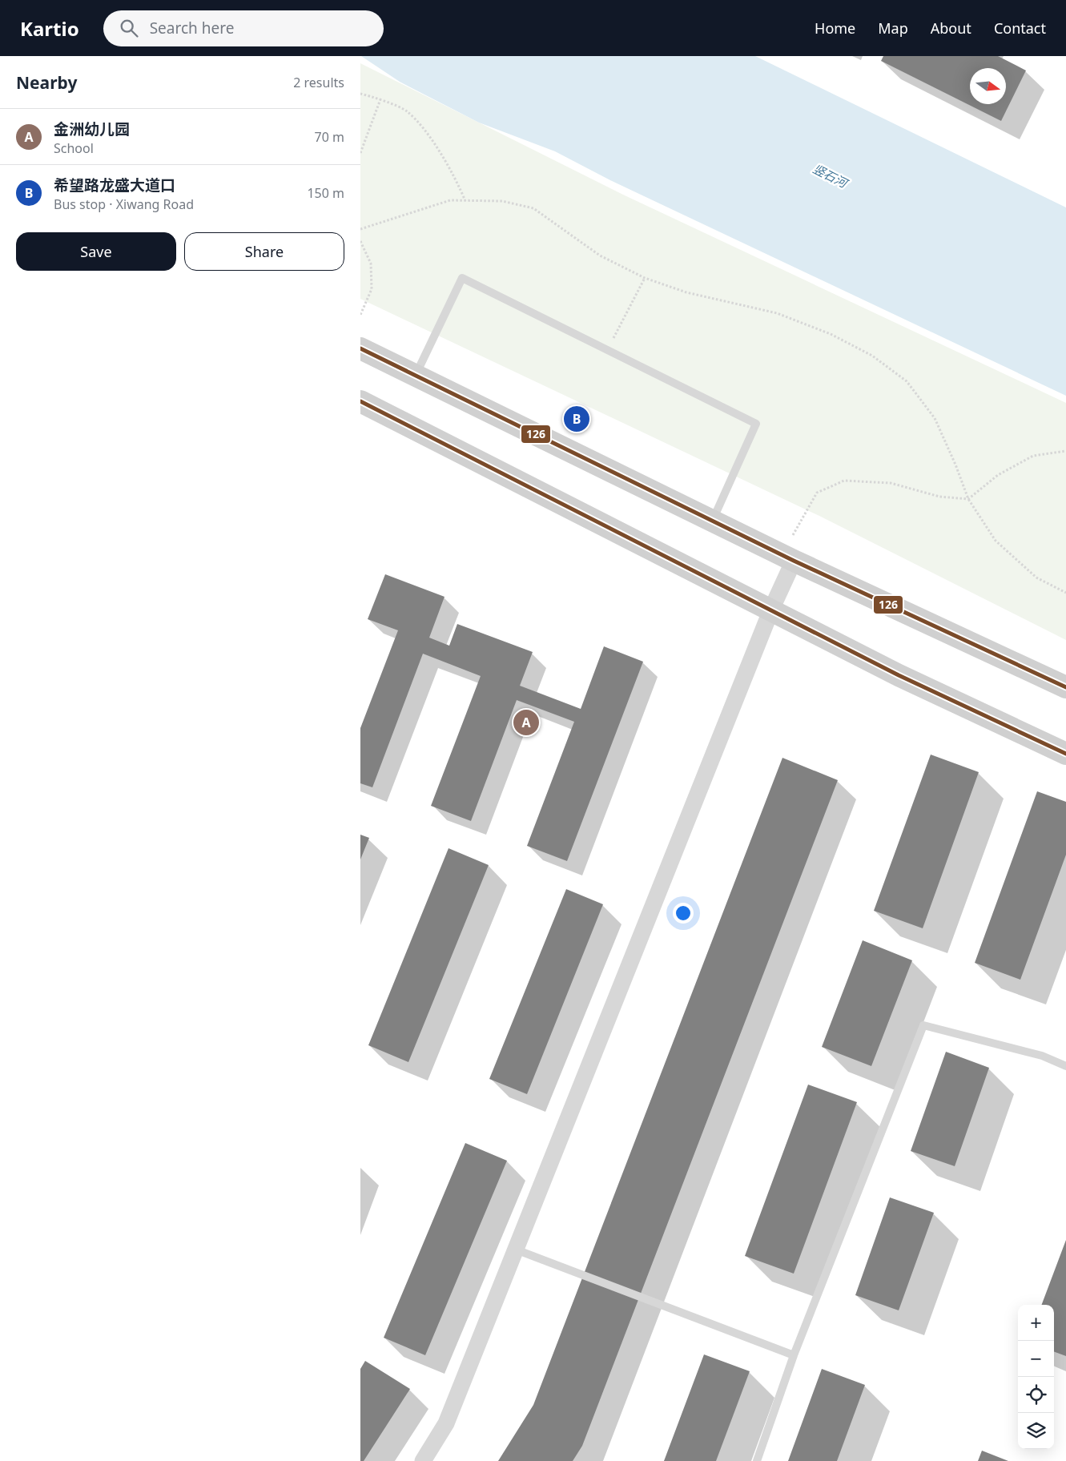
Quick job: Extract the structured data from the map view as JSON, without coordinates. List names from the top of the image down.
{
  "water": ["竖石河"],
  "lines": ["transit line 126"],
  "north": "right",
  "page": {
    "header": "Kartio",
    "search": "Search here",
    "nav": [
      "Home",
      "Map",
      "About",
      "Contact"
    ],
    "heading": ["Nearby", "2 results"],
    "list": [
      {
        "mark": "A",
        "name": "金洲幼儿园",
        "note": "School",
        "value": "70 m"
      },
      {
        "mark": "B",
        "name": "希望路龙盛大道口",
        "note": "Bus stop · Xiwang Road",
        "value": "150 m"
      }
    ],
    "buttons": ["Save", "Share"],
    "pins": ["B", "A"],
    "map_buttons": ["+", "−"]
  }
}
